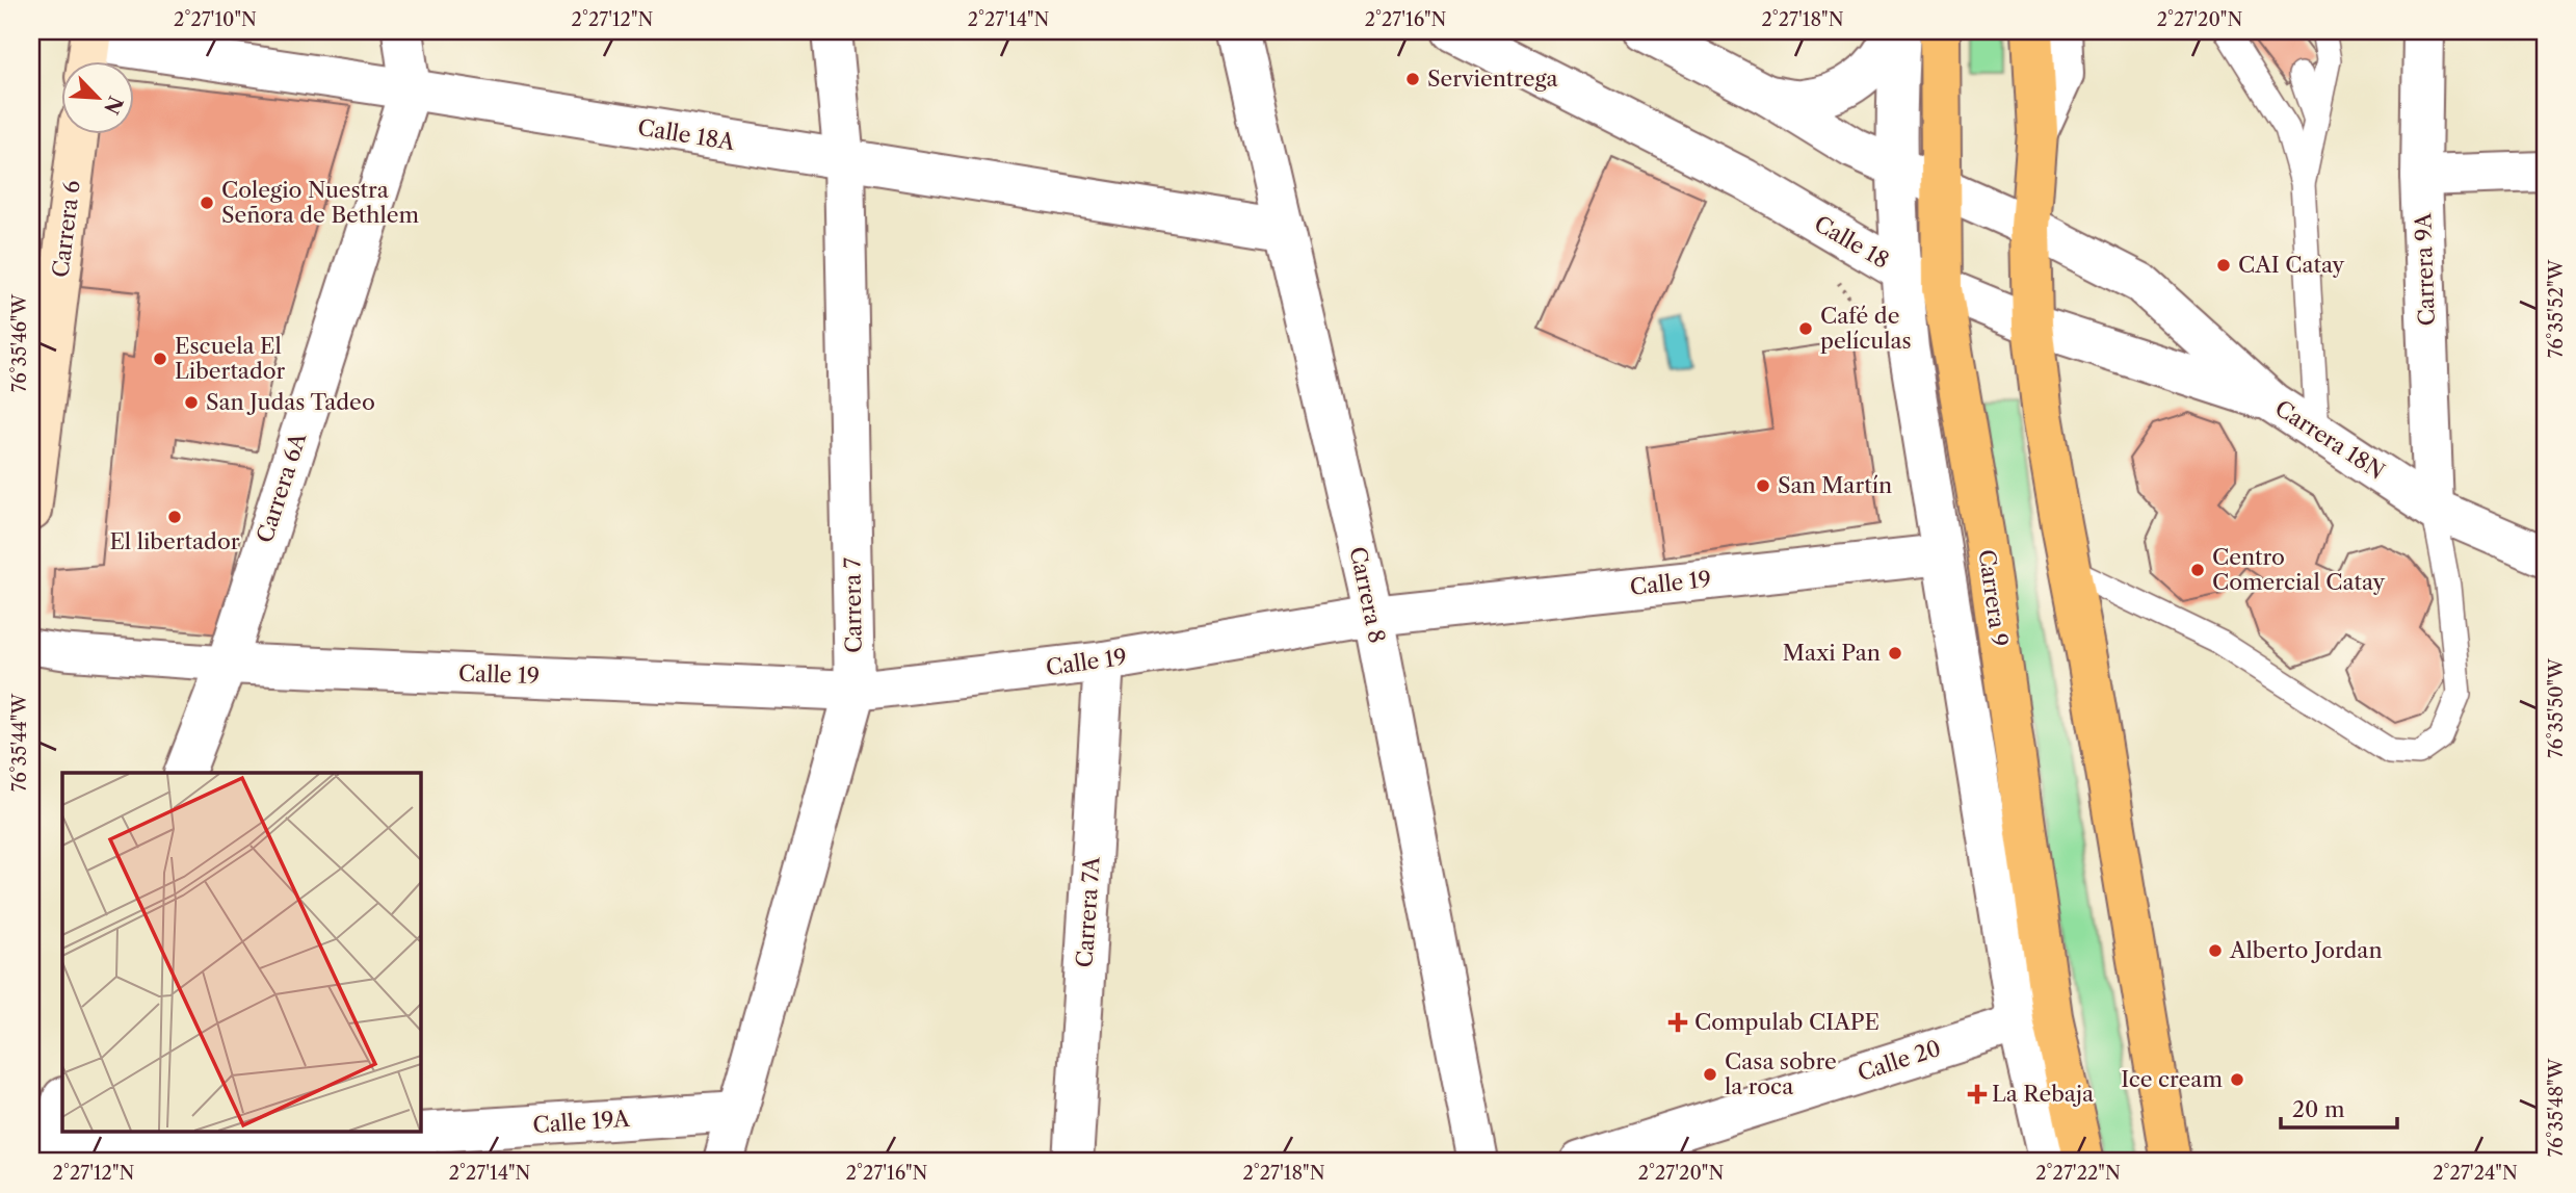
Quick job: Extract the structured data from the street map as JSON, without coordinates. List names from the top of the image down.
{
  "streets": {
    "main road": ["Carrera 6", "Carrera 9"],
    "street": [
      "Calle 18A",
      "Calle 18",
      "Carrera 9A",
      "Carrera 18N",
      "Carrera 6A",
      "Calle 19",
      "Carrera 8",
      "Carrera 7",
      "Carrera 7A",
      "Calle 20",
      "Calle 19A"
    ]
  },
  "crossings": [
    ["Calle 18A", "Carrera 6A"],
    ["Calle 18A", "Carrera 8"],
    ["Calle 18A", "Carrera 7"],
    ["Calle 18", "Carrera 18N"],
    ["Calle 18", "Carrera 9"],
    ["Carrera 9A", "Carrera 18N"],
    ["Carrera 6A", "Calle 19"],
    ["Calle 19", "Carrera 8"],
    ["Calle 19", "Carrera 7"],
    ["Calle 19", "Carrera 7A"],
    ["Carrera 9", "Calle 20"],
    ["Carrera 7", "Calle 19A"]
  ],
  "places": {
    "other": [
      "Servientrega",
      "Colegio Nuestra Señora de Bethlem",
      "CAI Catay",
      "Café de películas",
      "Escuela El Libertador",
      "San Judas Tadeo",
      "San Martín",
      "El libertador",
      "Centro Comercial Catay",
      "Maxi Pan",
      "Alberto Jordan",
      "Casa sobre la roca",
      "Ice cream"
    ],
    "health": ["Compulab CIAPE", "La Rebaja"]
  },
  "scale_bar": "20 m",
  "north": "bottom right",
  "coordinates": [
    "2°27'10\"N",
    "2°27'12\"N",
    "2°27'14\"N",
    "2°27'16\"N",
    "2°27'18\"N",
    "2°27'20\"N",
    "76°35'52\"W",
    "76°35'46\"W",
    "76°35'50\"W",
    "76°35'44\"W",
    "76°35'48\"W",
    "2°27'22\"N",
    "2°27'24\"N"
  ]
}
